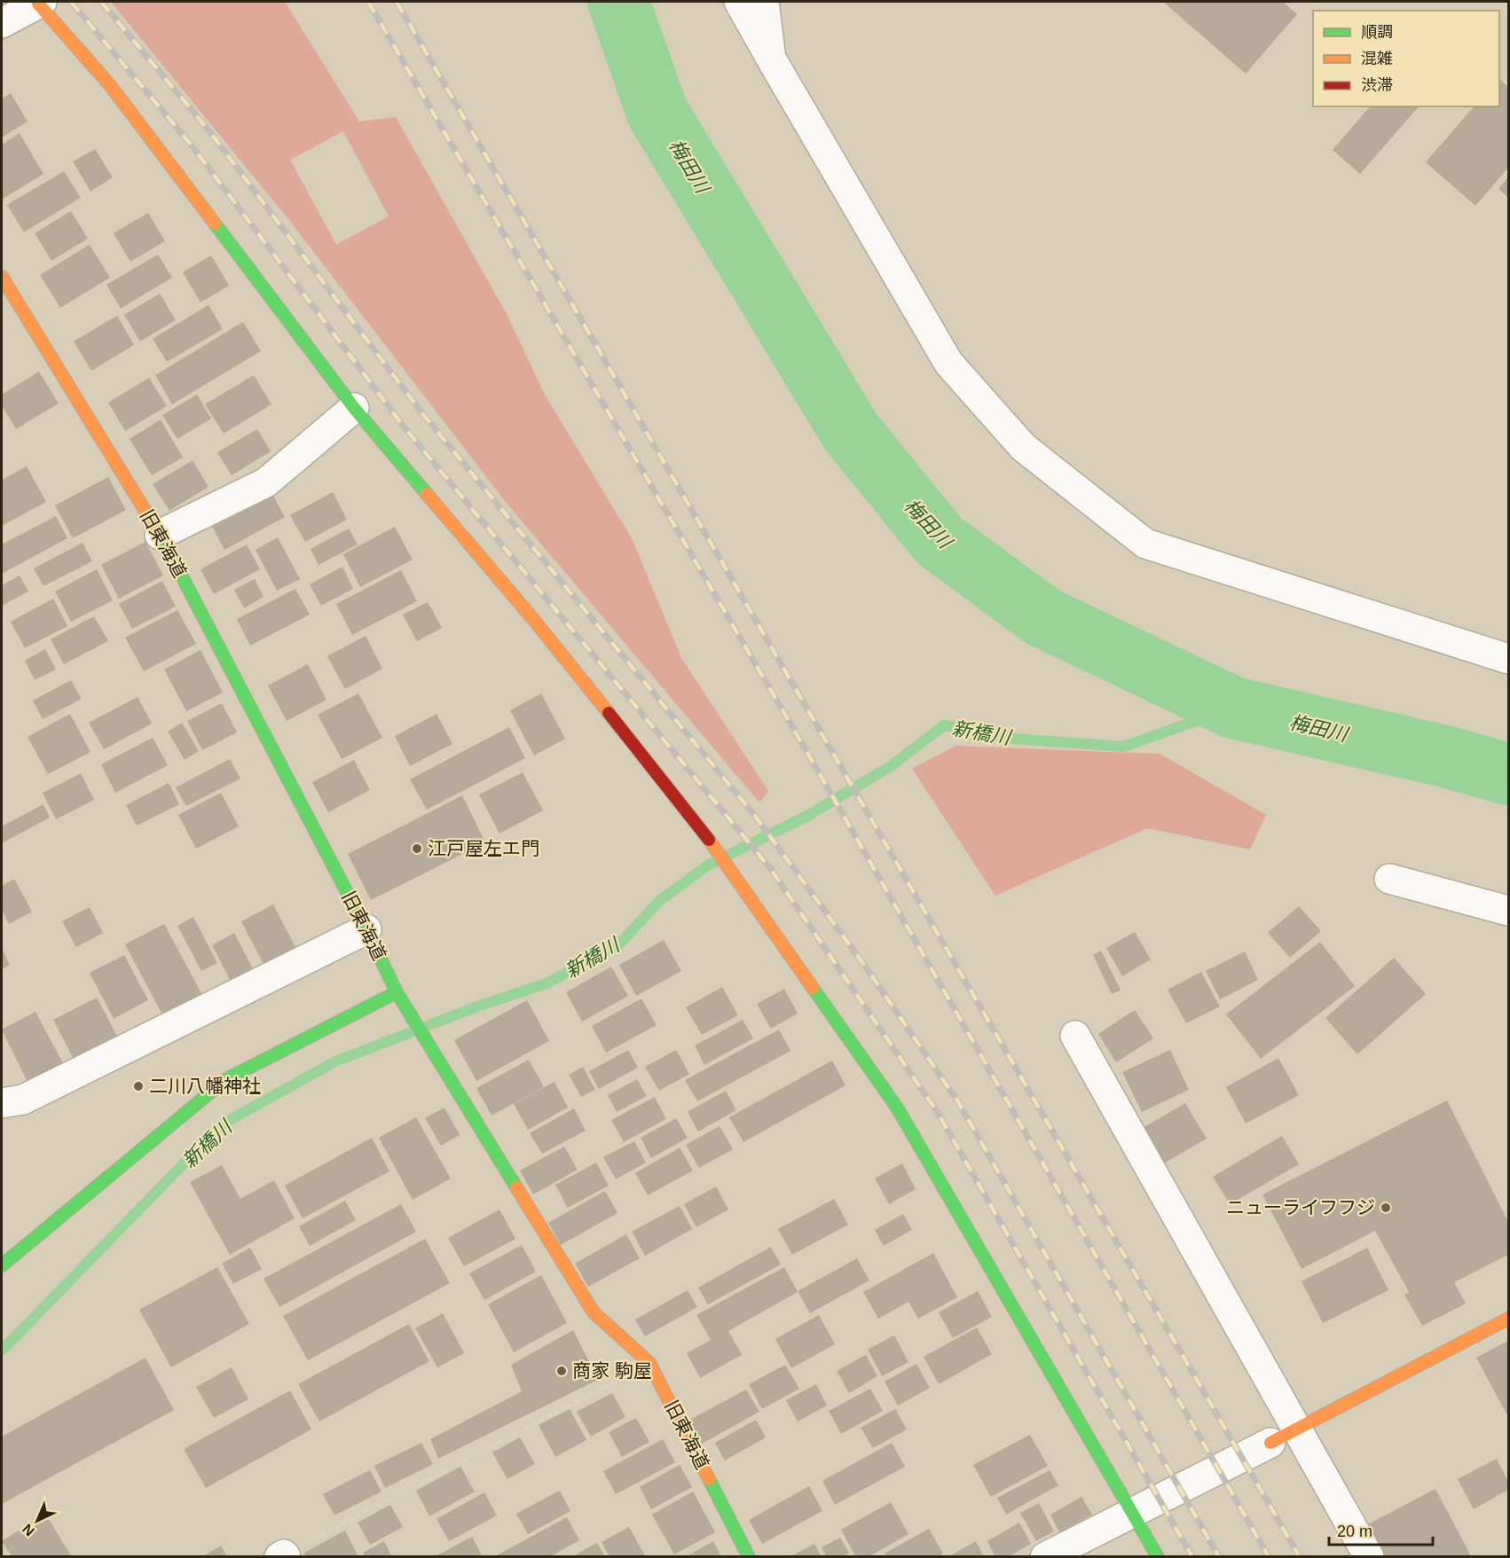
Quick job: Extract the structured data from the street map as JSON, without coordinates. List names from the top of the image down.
{
  "streets": {
    "street": ["旧東海道"]
  },
  "water": ["梅田川", "新橋川"],
  "places": [
    "江戸屋左エ門",
    "二川八幡神社",
    "ニューライフフジ",
    "商家 駒屋"
  ],
  "legend": ["順調", "混雑", "渋滞"],
  "scale_bar": "20 m",
  "north": "bottom left"
}
